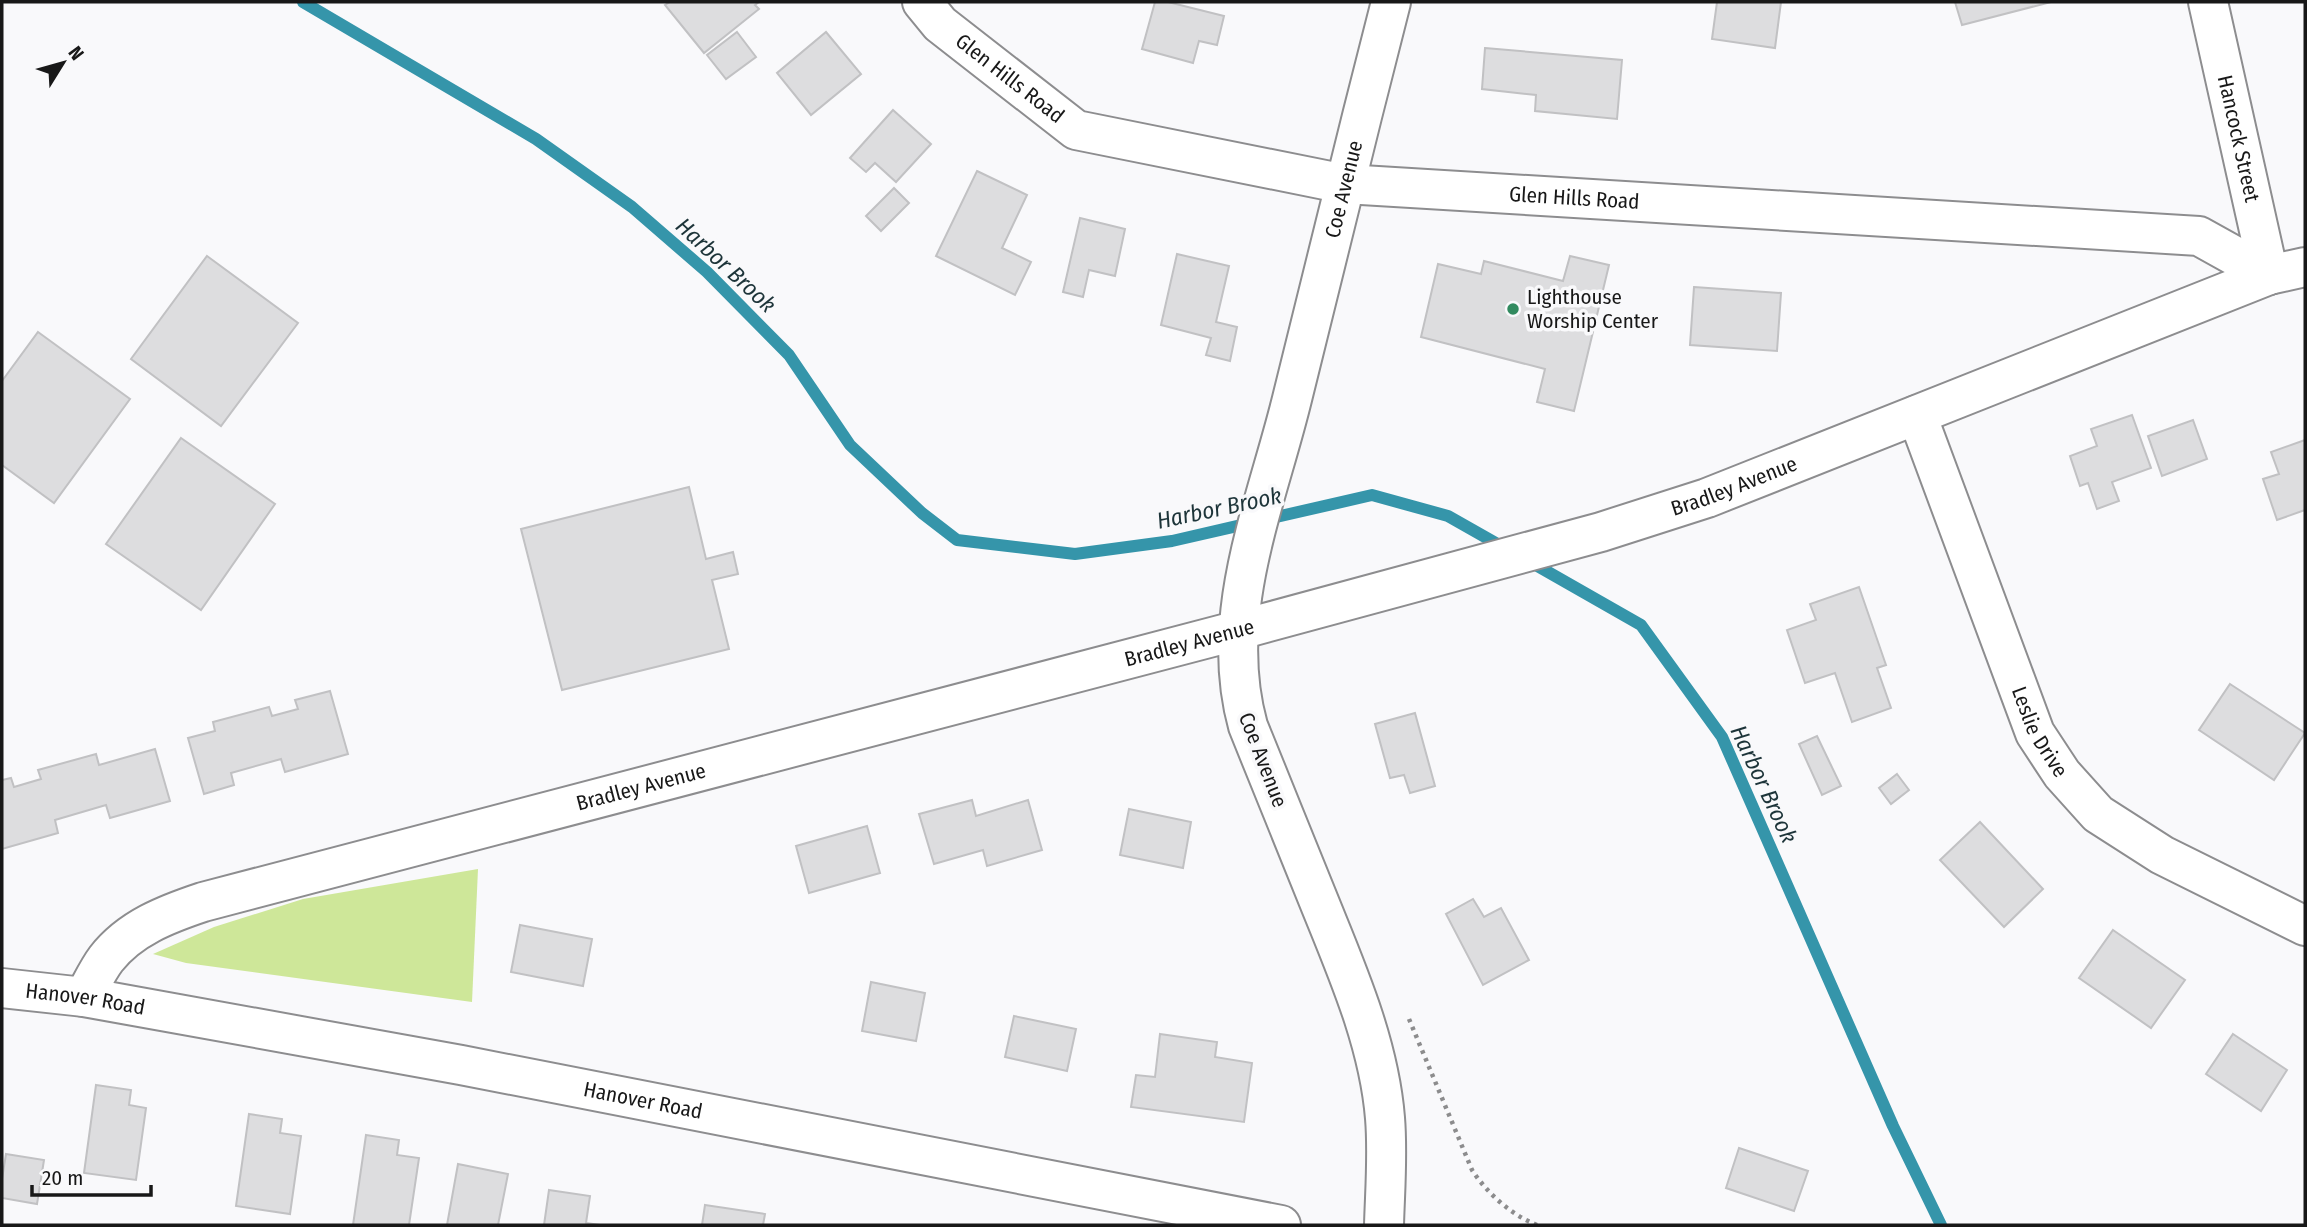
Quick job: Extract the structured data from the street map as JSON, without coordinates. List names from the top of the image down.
{
  "streets": {
    "street": [
      "Glen Hills Road",
      "Hancock Street",
      "Coe Avenue",
      "Bradley Avenue",
      "Leslie Drive",
      "Hanover Road"
    ]
  },
  "crossings": [
    ["Glen Hills Road", "Hancock Street"],
    ["Glen Hills Road", "Coe Avenue"],
    ["Glen Hills Road", "Bradley Avenue"],
    ["Hancock Street", "Bradley Avenue"],
    ["Coe Avenue", "Bradley Avenue"],
    ["Bradley Avenue", "Leslie Drive"],
    ["Bradley Avenue", "Hanover Road"]
  ],
  "water": ["Harbor Brook"],
  "places": ["Lighthouse Worship Center"],
  "scale_bar": "20 m",
  "north": "top right"
}
